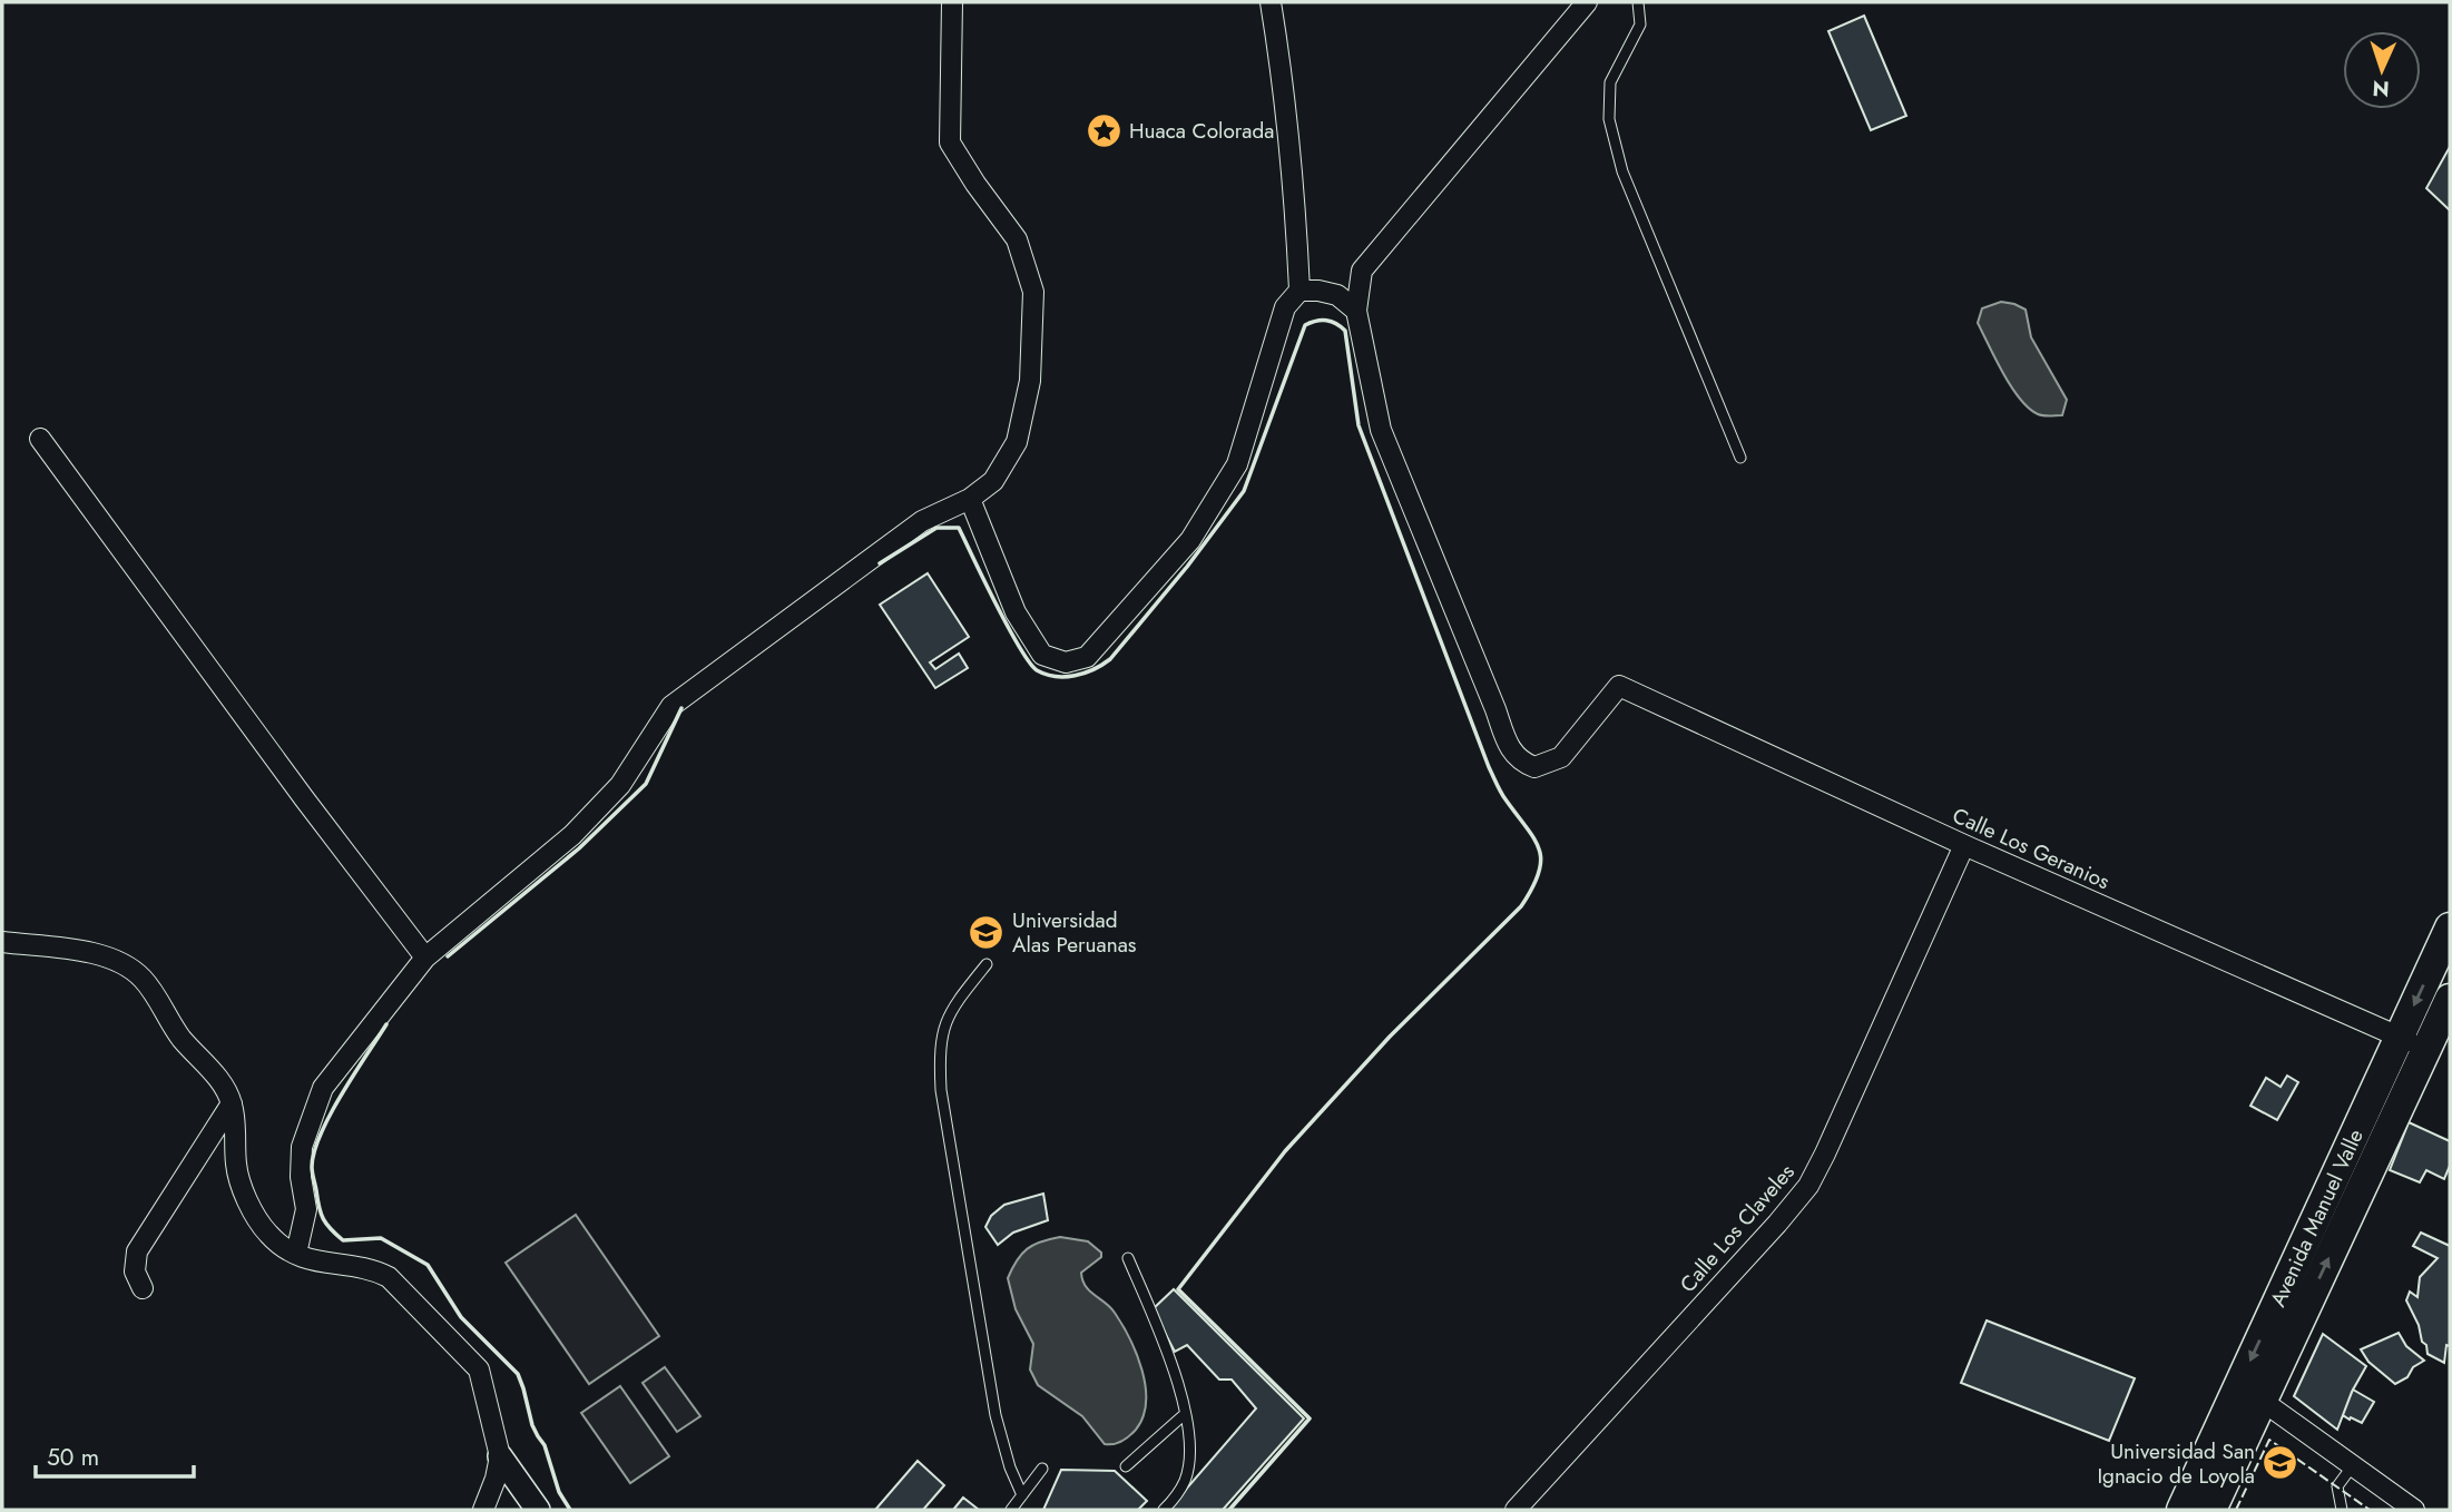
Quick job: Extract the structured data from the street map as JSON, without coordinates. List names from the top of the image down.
{
  "streets": {
    "main road": ["Avenida Manuel Valle"],
    "street": ["Calle Los Geranios", "Calle Los Claveles"]
  },
  "crossings": [
    ["Calle Los Geranios", "Avenida Manuel Valle"],
    ["Calle Los Geranios", "Calle Los Claveles"]
  ],
  "places": {
    "place": ["Huaca Colorada"],
    "school or university": ["Universidad Alas Peruanas", "Universidad San Ignacio de Loyola"]
  },
  "scale_bar": "50 m",
  "north": "bottom"
}
